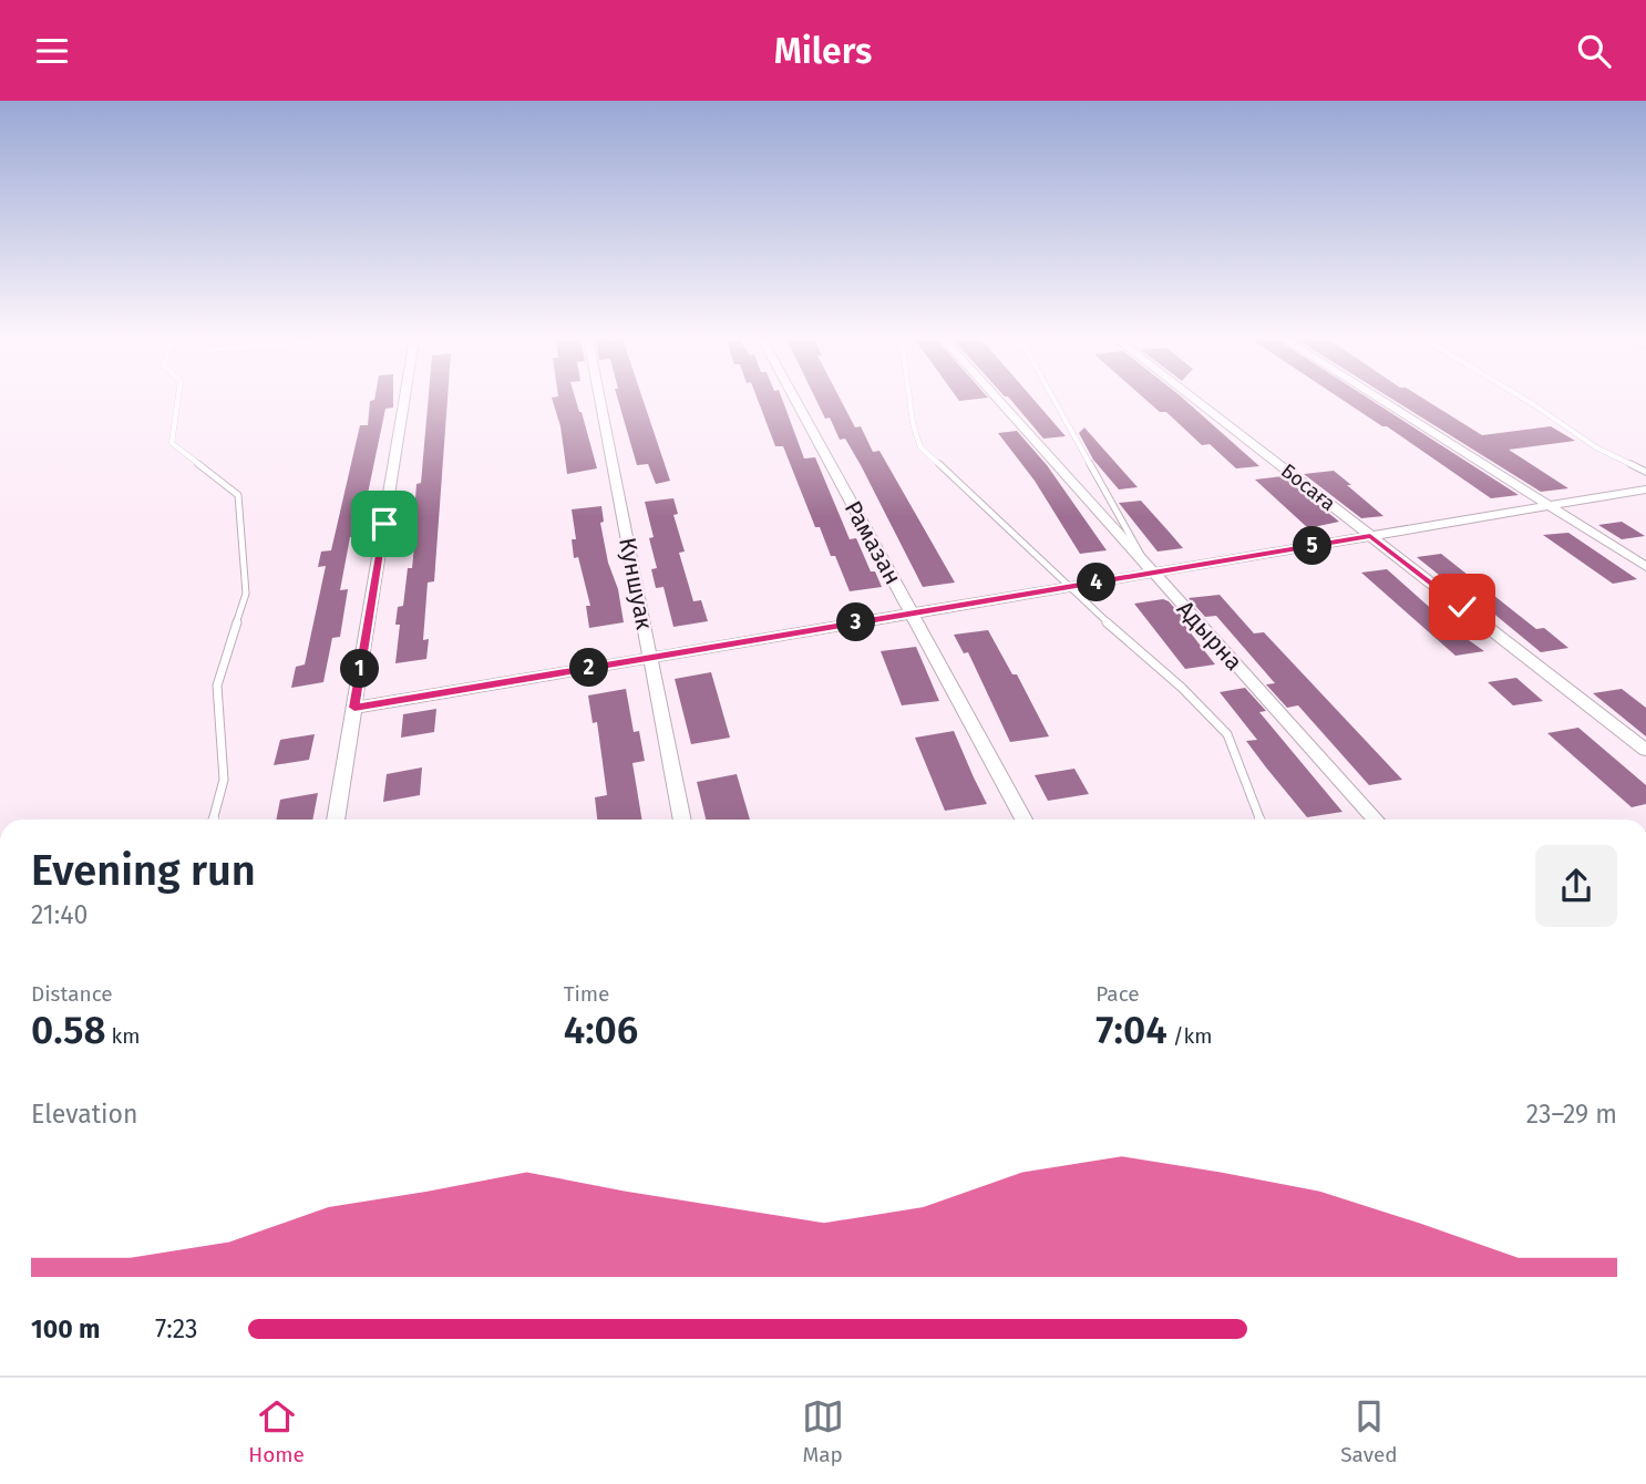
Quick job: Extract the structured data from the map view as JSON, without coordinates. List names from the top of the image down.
{
  "streets": {
    "street": [
      "Босаға",
      "Рамазан",
      "Куншуак",
      "Адырна"
    ]
  },
  "page": {
    "header": "Milers",
    "pins": [
      "5",
      "4",
      "3",
      "2",
      "1"
    ],
    "heading": ["Evening run", "21:40"],
    "stats": [
      ["Distance", "0.58 km"],
      ["Time", "4:06"],
      ["Pace", "7:04 /km"]
    ],
    "chart": ["Elevation", "23–29 m"],
    "list": [
      {
        "name": "100 m",
        "note": "7:23"
      }
    ],
    "tabs": ["Home", "Map", "Saved"]
  }
}
